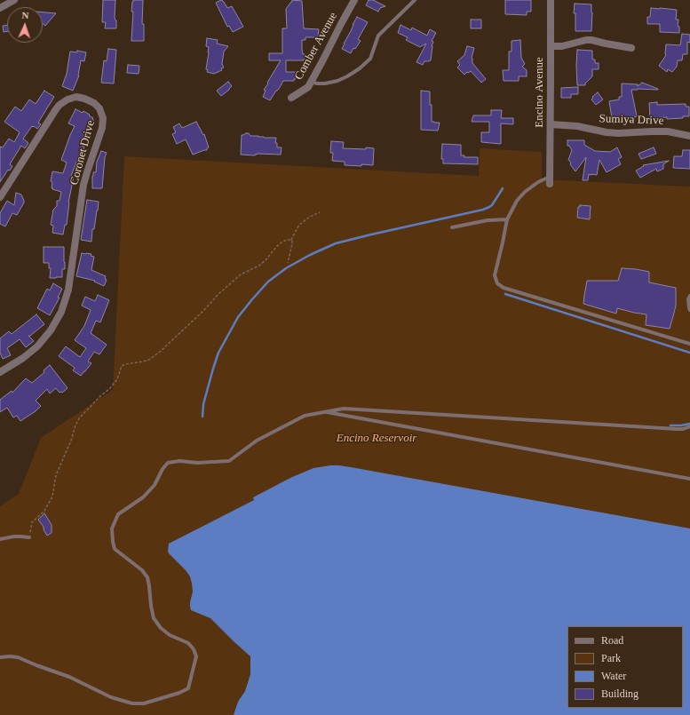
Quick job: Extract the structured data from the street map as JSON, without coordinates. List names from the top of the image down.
{
  "streets": {
    "street": [
      "Comber Avenue",
      "Encino Avenue",
      "Sumiya Drive",
      "Coronet Drive"
    ]
  },
  "crossings": [
    ["Encino Avenue", "Sumiya Drive"]
  ],
  "parks": ["Encino Reservoir"],
  "legend": [
    "Road",
    "Park",
    "Water",
    "Building"
  ],
  "north": "top"
}
